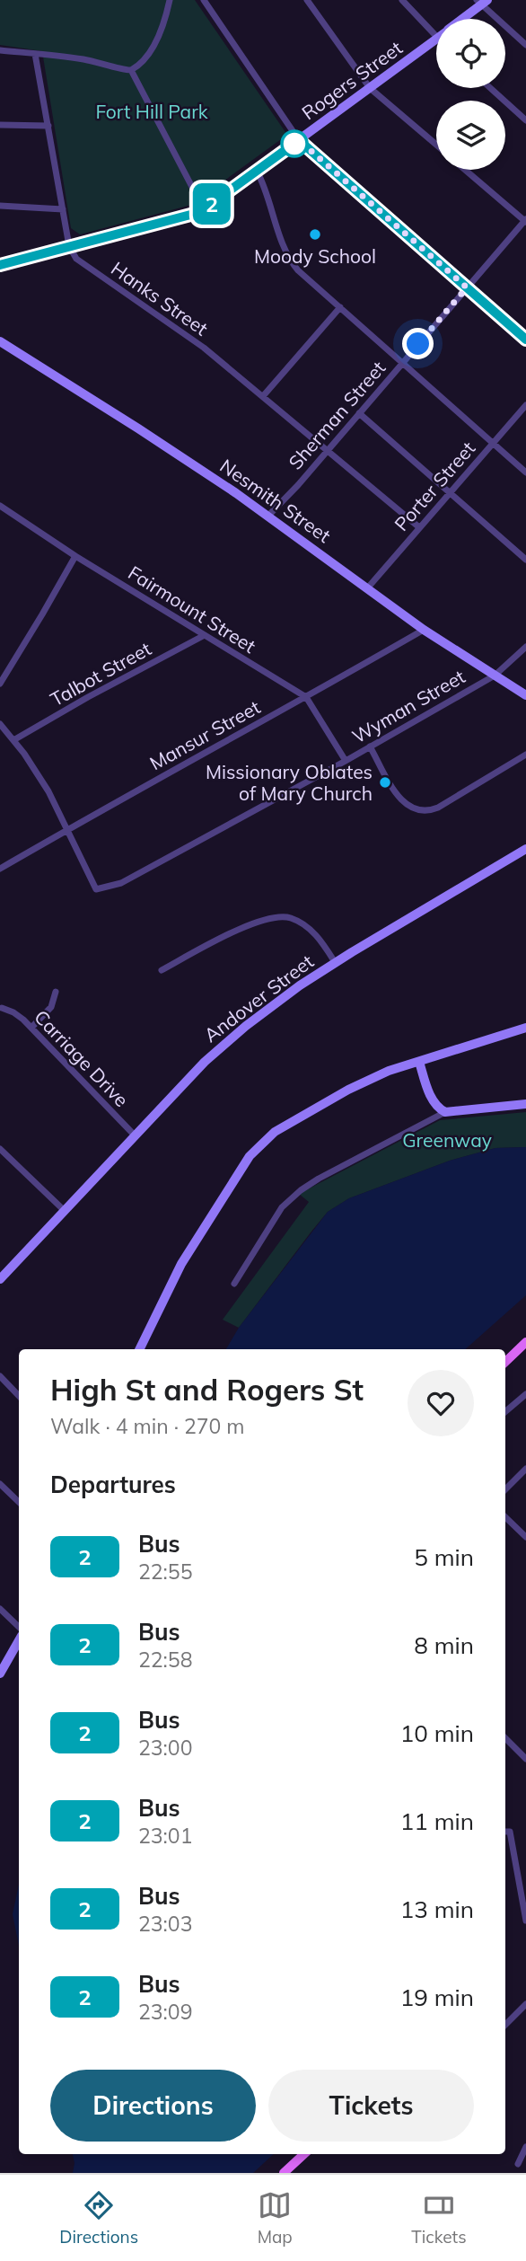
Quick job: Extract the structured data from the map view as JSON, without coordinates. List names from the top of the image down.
{
  "streets": {
    "street": [
      "Rogers Street",
      "Hanks Street",
      "Sherman Street",
      "Porter Street",
      "Nesmith Street",
      "Fairmount Street",
      "Talbot Street",
      "Wyman Street",
      "Mansur Street",
      "Andover Street",
      "Carriage Drive"
    ]
  },
  "crossings": [
    ["Rogers Street", "Hanks Street"],
    ["Hanks Street", "Sherman Street"],
    ["Hanks Street", "Porter Street"],
    ["Sherman Street", "Nesmith Street"],
    ["Porter Street", "Nesmith Street"],
    ["Nesmith Street", "Wyman Street"],
    ["Nesmith Street", "Mansur Street"],
    ["Fairmount Street", "Talbot Street"],
    ["Fairmount Street", "Wyman Street"],
    ["Fairmount Street", "Mansur Street"],
    ["Wyman Street", "Mansur Street"],
    ["Andover Street", "Carriage Drive"]
  ],
  "parks": ["Fort Hill Park", "Greenway"],
  "places": ["Moody School", "Missionary Oblates of Mary Church"],
  "lines": ["bus line 2"],
  "page": {
    "on_map": "2",
    "heading": [
      ["High St and Rogers St", "Walk · 4 min · 270 m"],
      "Departures"
    ],
    "list": [
      {
        "mark": "2",
        "name": "Bus",
        "note": "22:55",
        "value": "5 min"
      },
      {
        "mark": "2",
        "name": "Bus",
        "note": "22:58",
        "value": "8 min"
      },
      {
        "mark": "2",
        "name": "Bus",
        "note": "23:00",
        "value": "10 min"
      },
      {
        "mark": "2",
        "name": "Bus",
        "note": "23:01",
        "value": "11 min"
      },
      {
        "mark": "2",
        "name": "Bus",
        "note": "23:03",
        "value": "13 min"
      },
      {
        "mark": "2",
        "name": "Bus",
        "note": "23:09",
        "value": "19 min"
      }
    ],
    "buttons": ["Directions", "Tickets"],
    "tabs": ["Directions", "Map", "Tickets"]
  }
}
